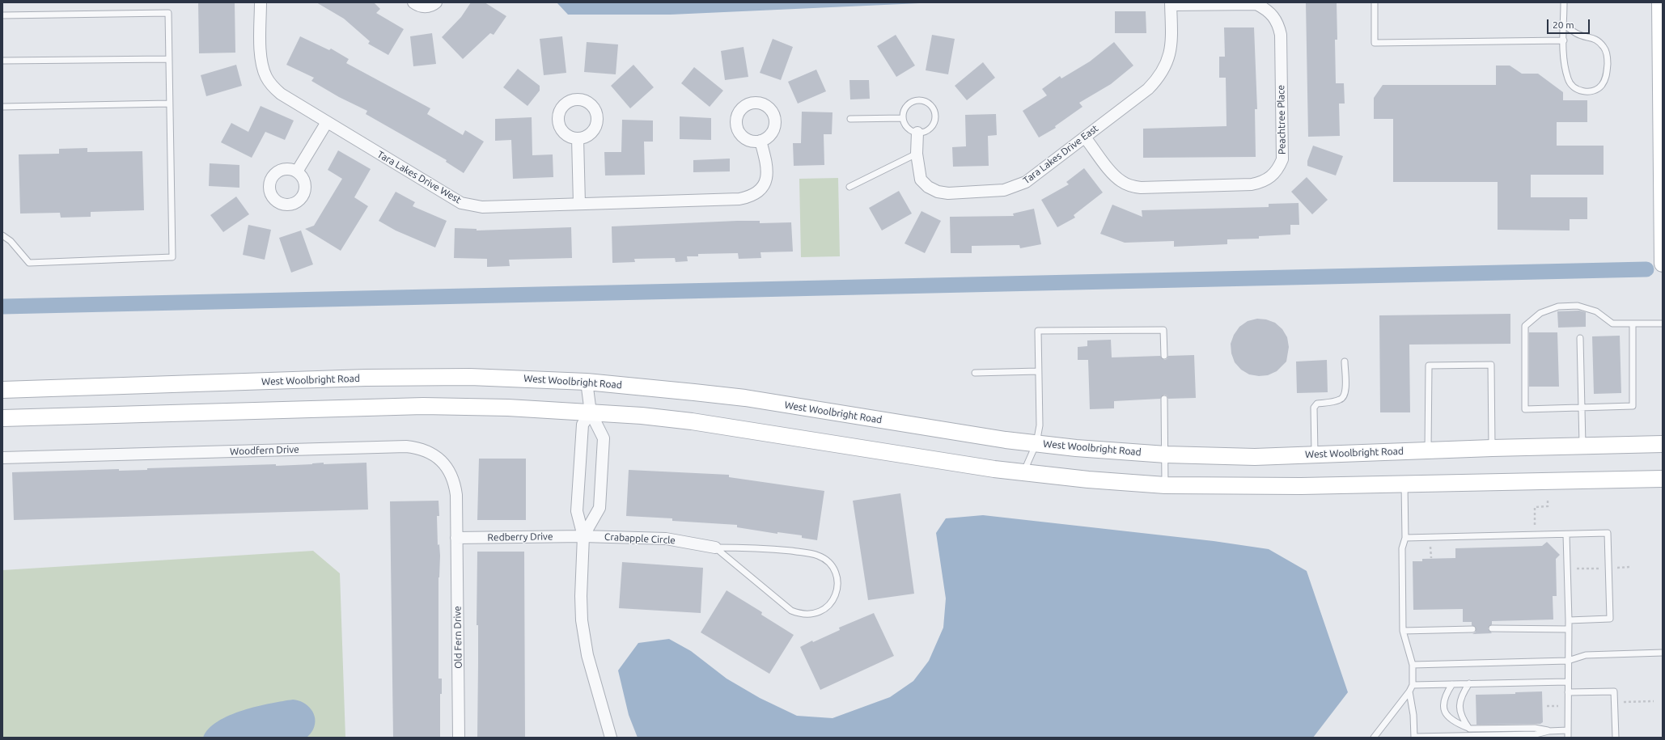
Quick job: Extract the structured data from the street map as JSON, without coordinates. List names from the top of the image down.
{
  "streets": {
    "main road": ["West Woolbright Road"],
    "street": [
      "Peachtree Place",
      "Tara Lakes Drive East",
      "Tara Lakes Drive West",
      "Woodfern Drive",
      "Redberry Drive",
      "Crabapple Circle",
      "Old Fern Drive"
    ]
  },
  "crossings": [
    ["Peachtree Place", "Tara Lakes Drive East"],
    ["Woodfern Drive", "Redberry Drive"],
    ["Woodfern Drive", "Old Fern Drive"],
    ["Redberry Drive", "Crabapple Circle"],
    ["Redberry Drive", "Old Fern Drive"]
  ],
  "scale_bar": "20 m"
}
